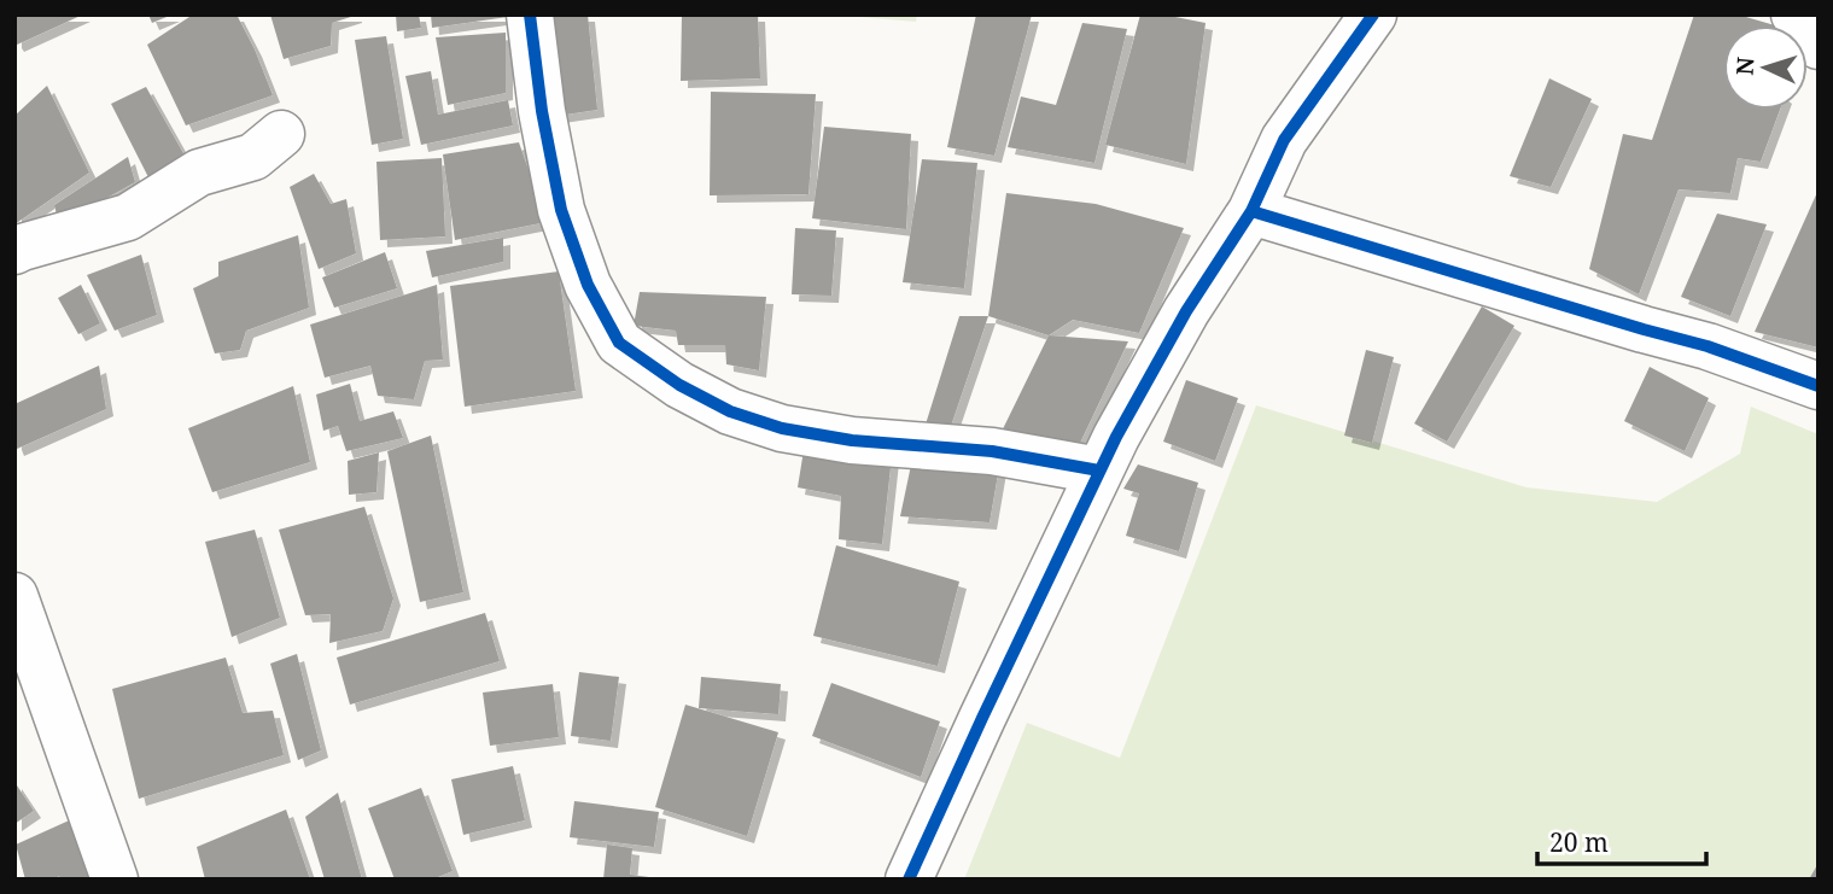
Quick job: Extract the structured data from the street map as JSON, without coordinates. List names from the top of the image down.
{
  "scale_bar": "20 m",
  "north": "left"
}
